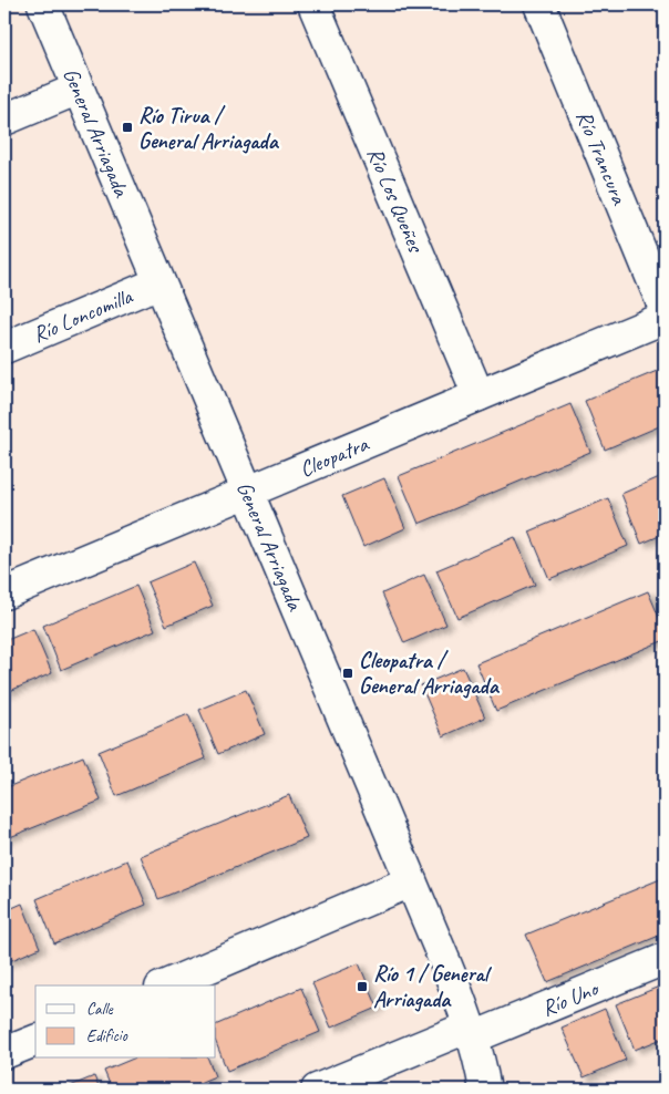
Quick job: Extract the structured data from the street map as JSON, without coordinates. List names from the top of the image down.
{
  "streets": {
    "street": [
      "General Arriagada",
      "Río Trancura",
      "Río Los Queñes",
      "Río Loncomilla",
      "Cleopatra",
      "Río Uno"
    ]
  },
  "crossings": [
    ["General Arriagada", "Río Loncomilla"],
    ["General Arriagada", "Cleopatra"],
    ["General Arriagada", "Río Uno"],
    ["Río Los Queñes", "Cleopatra"]
  ],
  "places": {
    "transit": ["Río Tirua / General Arriagada", "Cleopatra / General Arriagada", "Río 1 / General Arriagada"]
  },
  "legend": ["Calle", "Edificio"]
}
